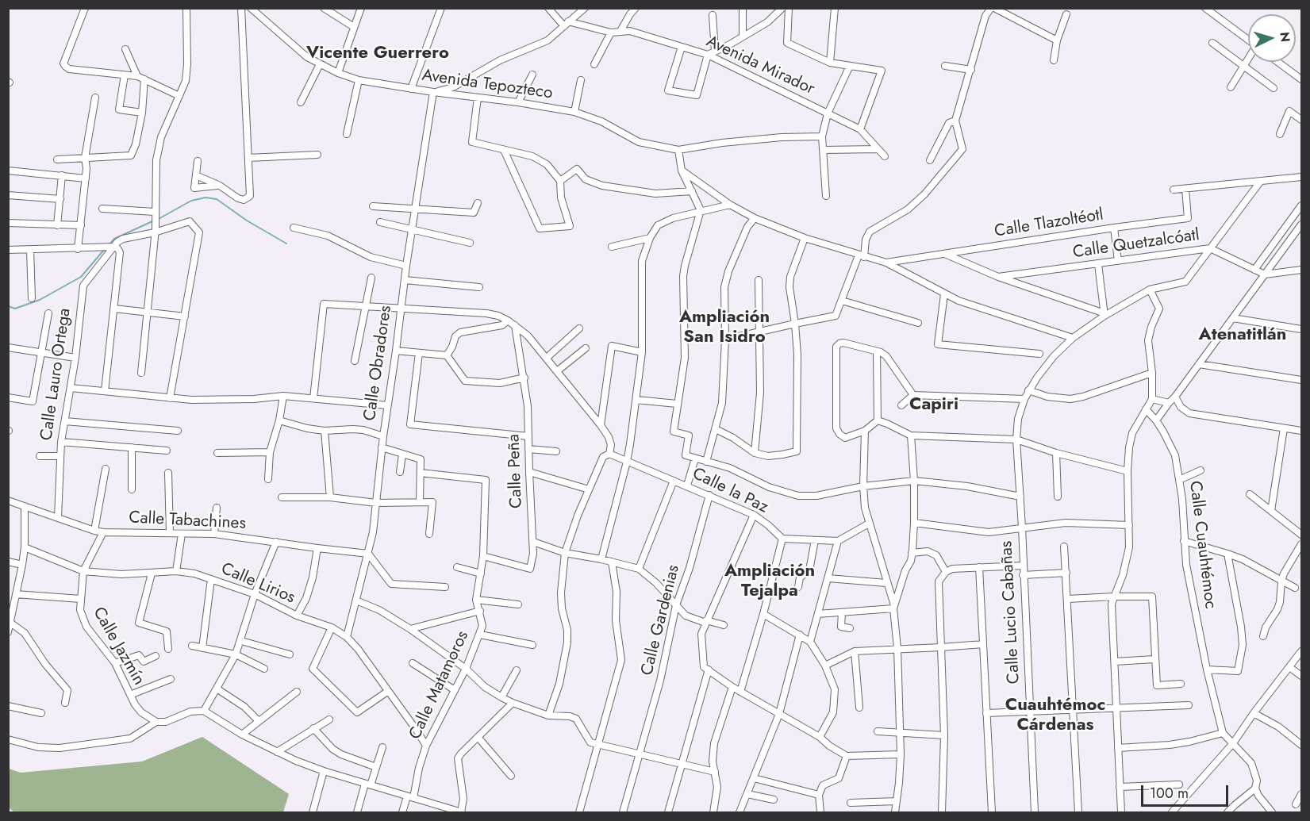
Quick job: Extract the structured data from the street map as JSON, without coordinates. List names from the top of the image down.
{
  "streets": {
    "street": [
      "Avenida Mirador",
      "Avenida Tepozteco",
      "Calle Tlazoltéotl",
      "Calle Quetzalcóatl",
      "Calle Obradores",
      "Calle Lauro Ortega",
      "Calle Peña",
      "Calle la Paz",
      "Calle Tabachines",
      "Calle Cuauhtémoc",
      "Calle Lirios",
      "Calle Lucio Cabañas",
      "Calle Gardenias",
      "Calle Jazmín",
      "Calle Matamoros"
    ]
  },
  "crossings": [
    ["Avenida Tepozteco", "Calle Obradores"],
    ["Calle Quetzalcóatl", "Calle Lucio Cabañas"],
    ["Calle Obradores", "Calle Tabachines"],
    ["Calle Obradores", "Calle Lirios"],
    ["Calle Lauro Ortega", "Calle Tabachines"],
    ["Calle Peña", "Calle Matamoros"],
    ["Calle la Paz", "Calle Gardenias"],
    ["Calle Tabachines", "Calle Jazmín"],
    ["Calle Lirios", "Calle Jazmín"],
    ["Calle Lirios", "Calle Matamoros"]
  ],
  "districts": [
    "Vicente Guerrero",
    "Ampliación San Isidro",
    "Atenatitlán",
    "Capiri",
    "Ampliación Tejalpa",
    "Cuauhtémoc Cárdenas"
  ],
  "scale_bar": "100 m",
  "north": "right"
}
